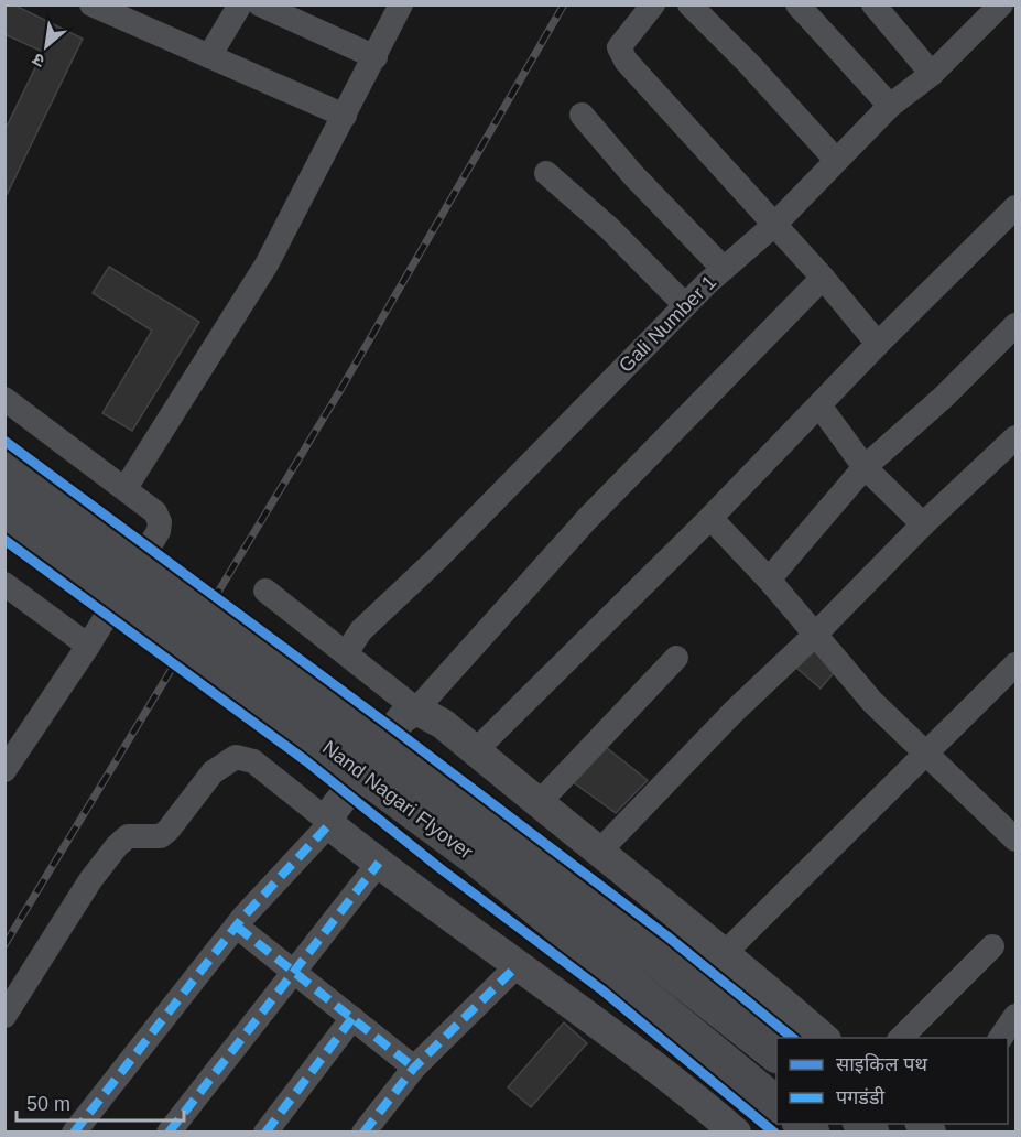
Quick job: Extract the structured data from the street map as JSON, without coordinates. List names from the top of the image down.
{
  "streets": {
    "highway": ["Nand Nagari Flyover"],
    "street": ["Gali Number 1"]
  },
  "legend": ["साइकिल पथ", "पगडंडी"],
  "scale_bar": "50 m",
  "north": "bottom left"
}
